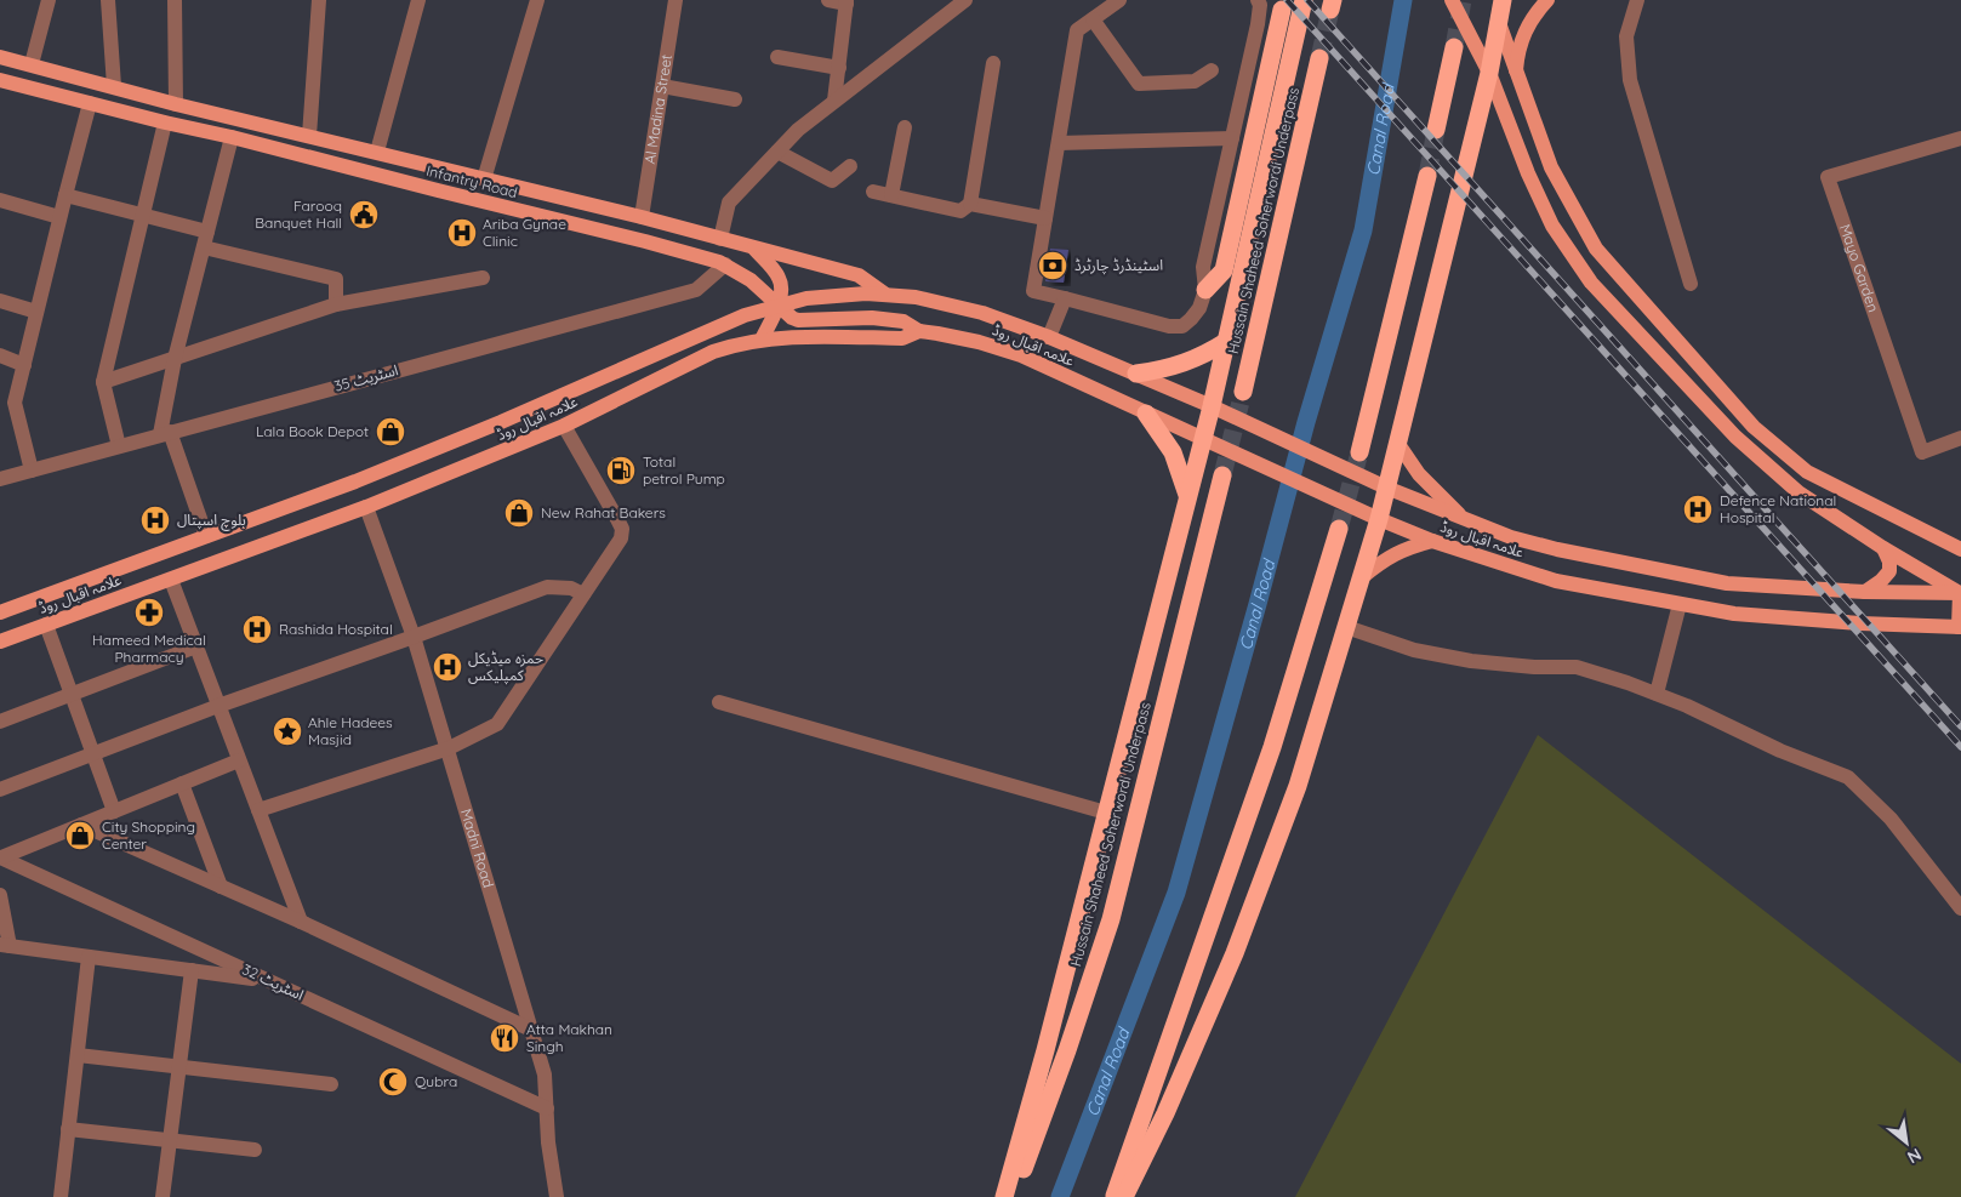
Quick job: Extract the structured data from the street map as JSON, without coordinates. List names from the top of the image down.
{
  "streets": {
    "highway": ["Hussain Shaheed Soherwordi Underpass"],
    "main road": ["Infantry Road", "علامہ اقبال روڈ"],
    "street": [
      "Al Madina Street",
      "Mayo Garden",
      "اسٹریٹ 35",
      "Madni Road",
      "اسٹریٹ 32"
    ]
  },
  "crossings": [
    ["Al Madina Street", "Infantry Road"],
    ["Infantry Road", "علامہ اقبال روڈ"],
    ["Infantry Road", "اسٹریٹ 35"],
    ["علامہ اقبال روڈ", "Madni Road"],
    ["Madni Road", "اسٹریٹ 32"]
  ],
  "water": ["Canal Road"],
  "places": {
    "public building": ["Farooq Banquet Hall"],
    "hospital": [
      "Ariba Gynae Clinic",
      "Defence National Hospital",
      "بلوچ اسپتال",
      "Rashida Hospital",
      "حمزہ میڈیکل کمپلیکس"
    ],
    "bank": ["اسٹینڈرڈ چارٹرڈ"],
    "shop": ["Lala Book Depot", "New Rahat Bakers", "City Shopping Center"],
    "fuel station": ["Total petrol Pump"],
    "pharmacy": ["Hameed Medical Pharmacy"],
    "place": ["Ahle Hadees Masjid"],
    "restaurant": ["Atta Makhan Singh"],
    "mosque": ["Qubra"]
  },
  "north": "bottom right"
}
